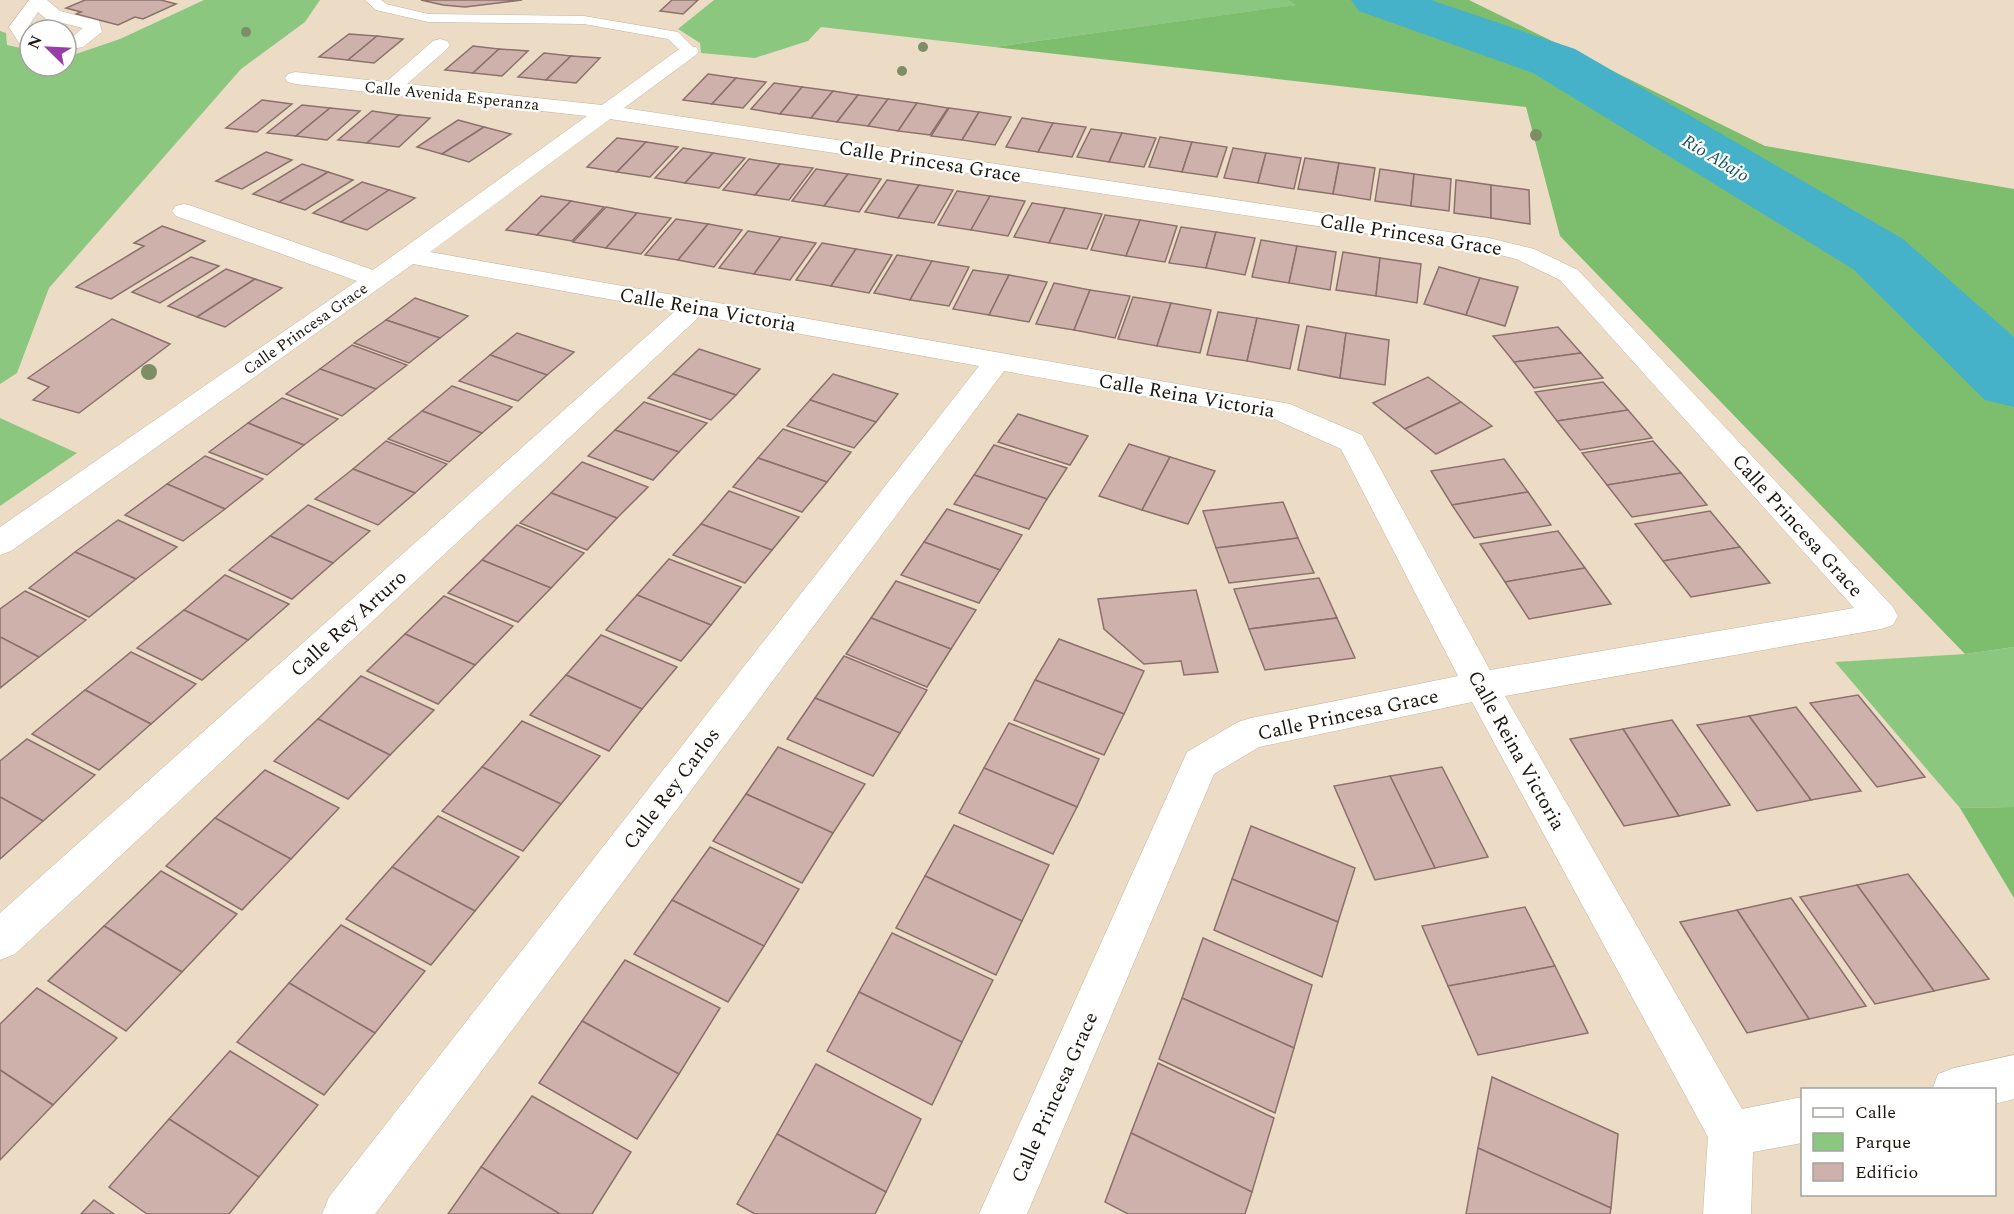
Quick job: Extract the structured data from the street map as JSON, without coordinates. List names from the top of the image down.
{
  "streets": {
    "street": [
      "Calle Avenida Esperanza",
      "Calle Princesa Grace",
      "Calle Reina Victoria",
      "Calle Rey Arturo",
      "Calle Rey Carlos"
    ]
  },
  "crossings": [
    ["Calle Avenida Esperanza", "Calle Princesa Grace"],
    ["Calle Princesa Grace", "Calle Reina Victoria"],
    ["Calle Reina Victoria", "Calle Rey Arturo"],
    ["Calle Reina Victoria", "Calle Rey Carlos"]
  ],
  "water": ["Río Abajo"],
  "legend": ["Calle", "Parque", "Edificio"],
  "north": "top left"
}
